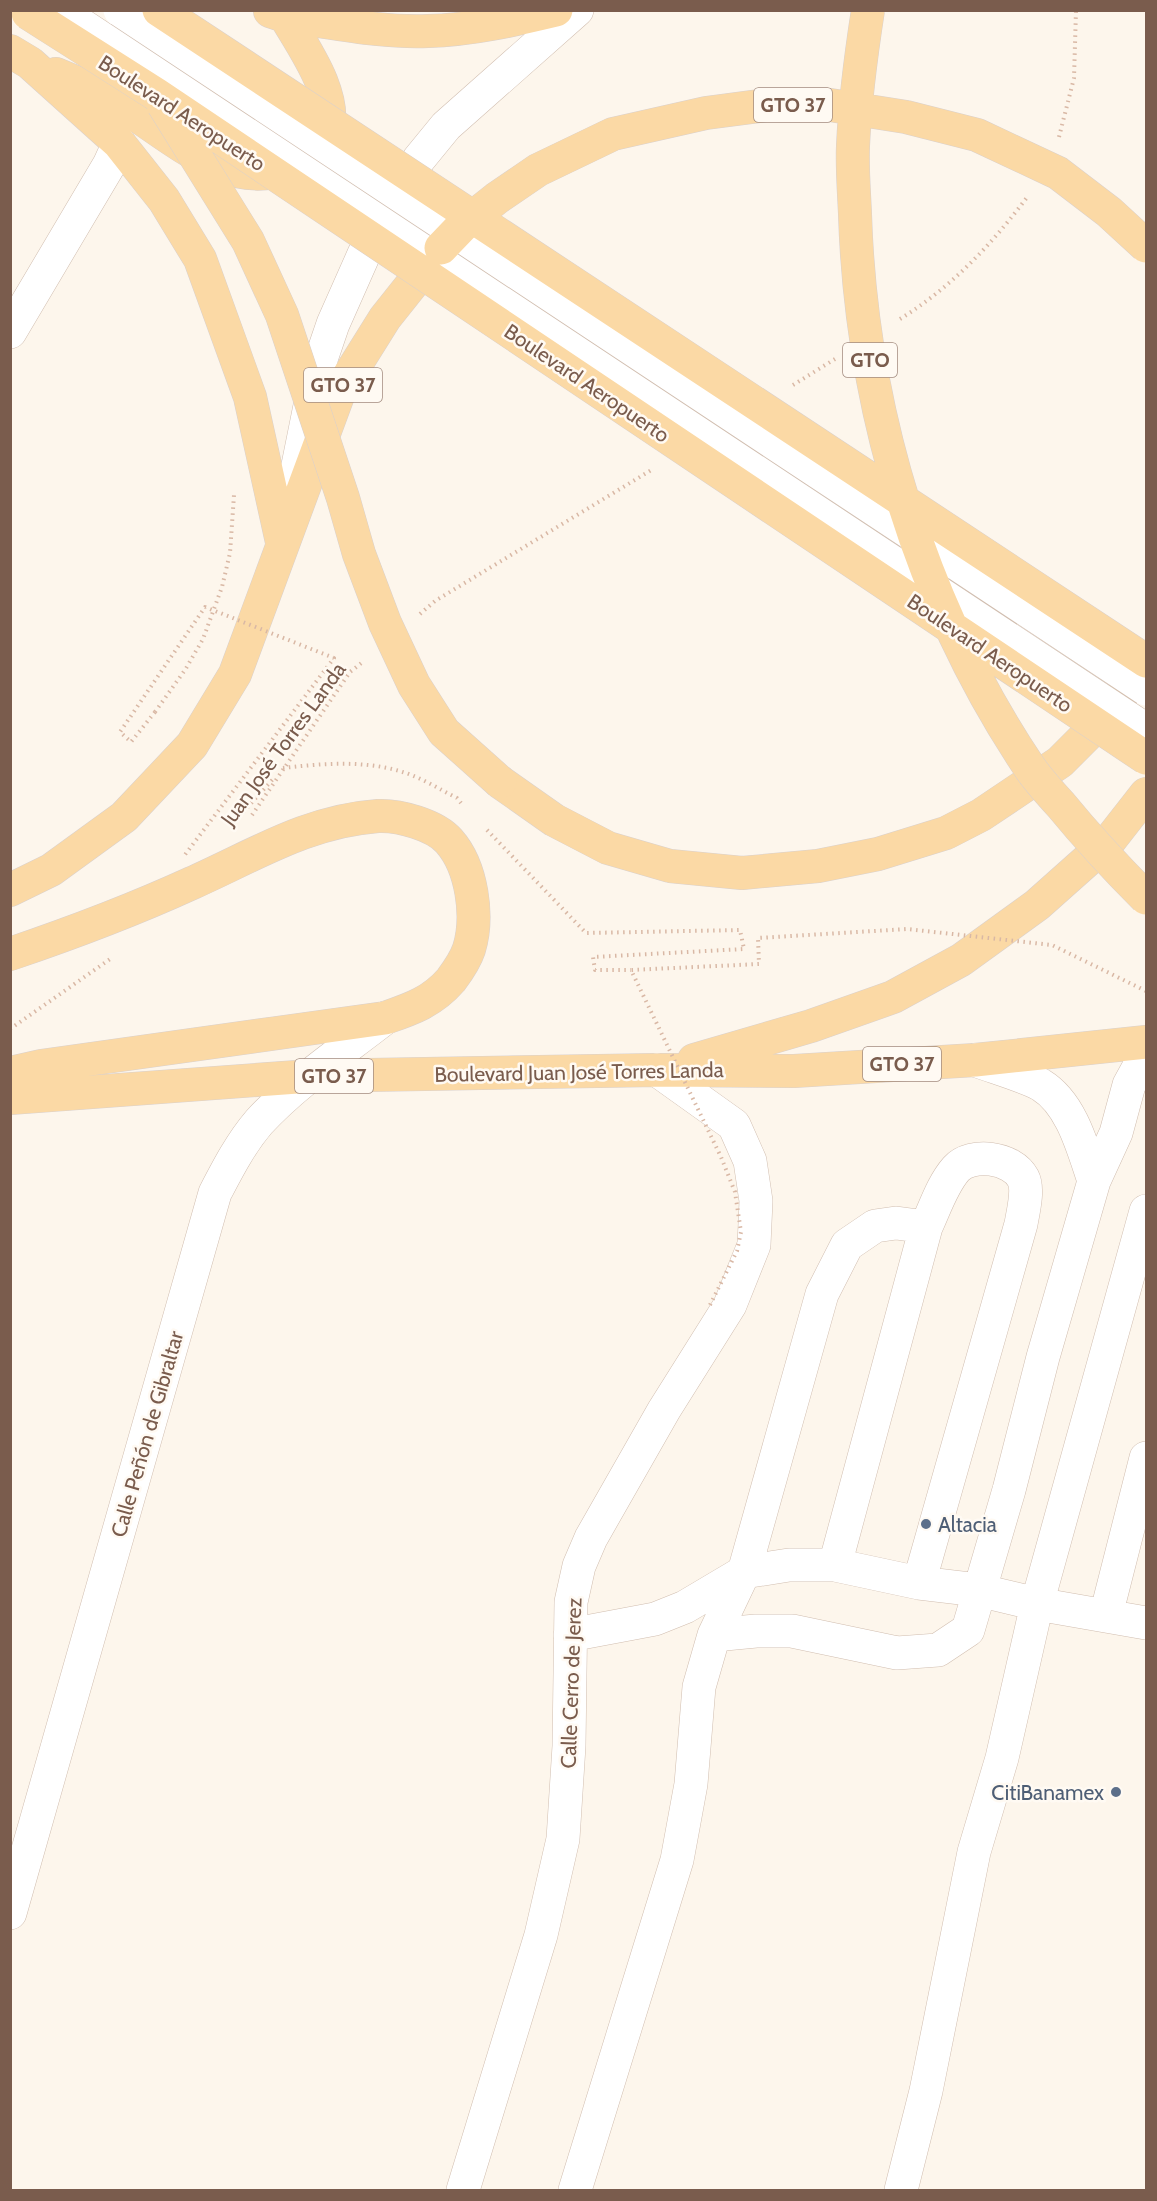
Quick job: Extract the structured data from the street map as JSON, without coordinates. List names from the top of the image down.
{
  "streets": {
    "main road": [
      "GTO 37",
      "Boulevard Aeropuerto",
      "GTO",
      "Boulevard Juan José Torres Landa"
    ],
    "street": ["Calle Peñón de Gibraltar", "Calle Cerro de Jerez"],
    "path": ["Juan José Torres Landa"]
  },
  "crossings": [
    ["Boulevard Juan José Torres Landa", "Calle Peñón de Gibraltar"],
    ["Boulevard Juan José Torres Landa", "Calle Cerro de Jerez"]
  ],
  "places": ["Altacia", "CitiBanamex"]
}
